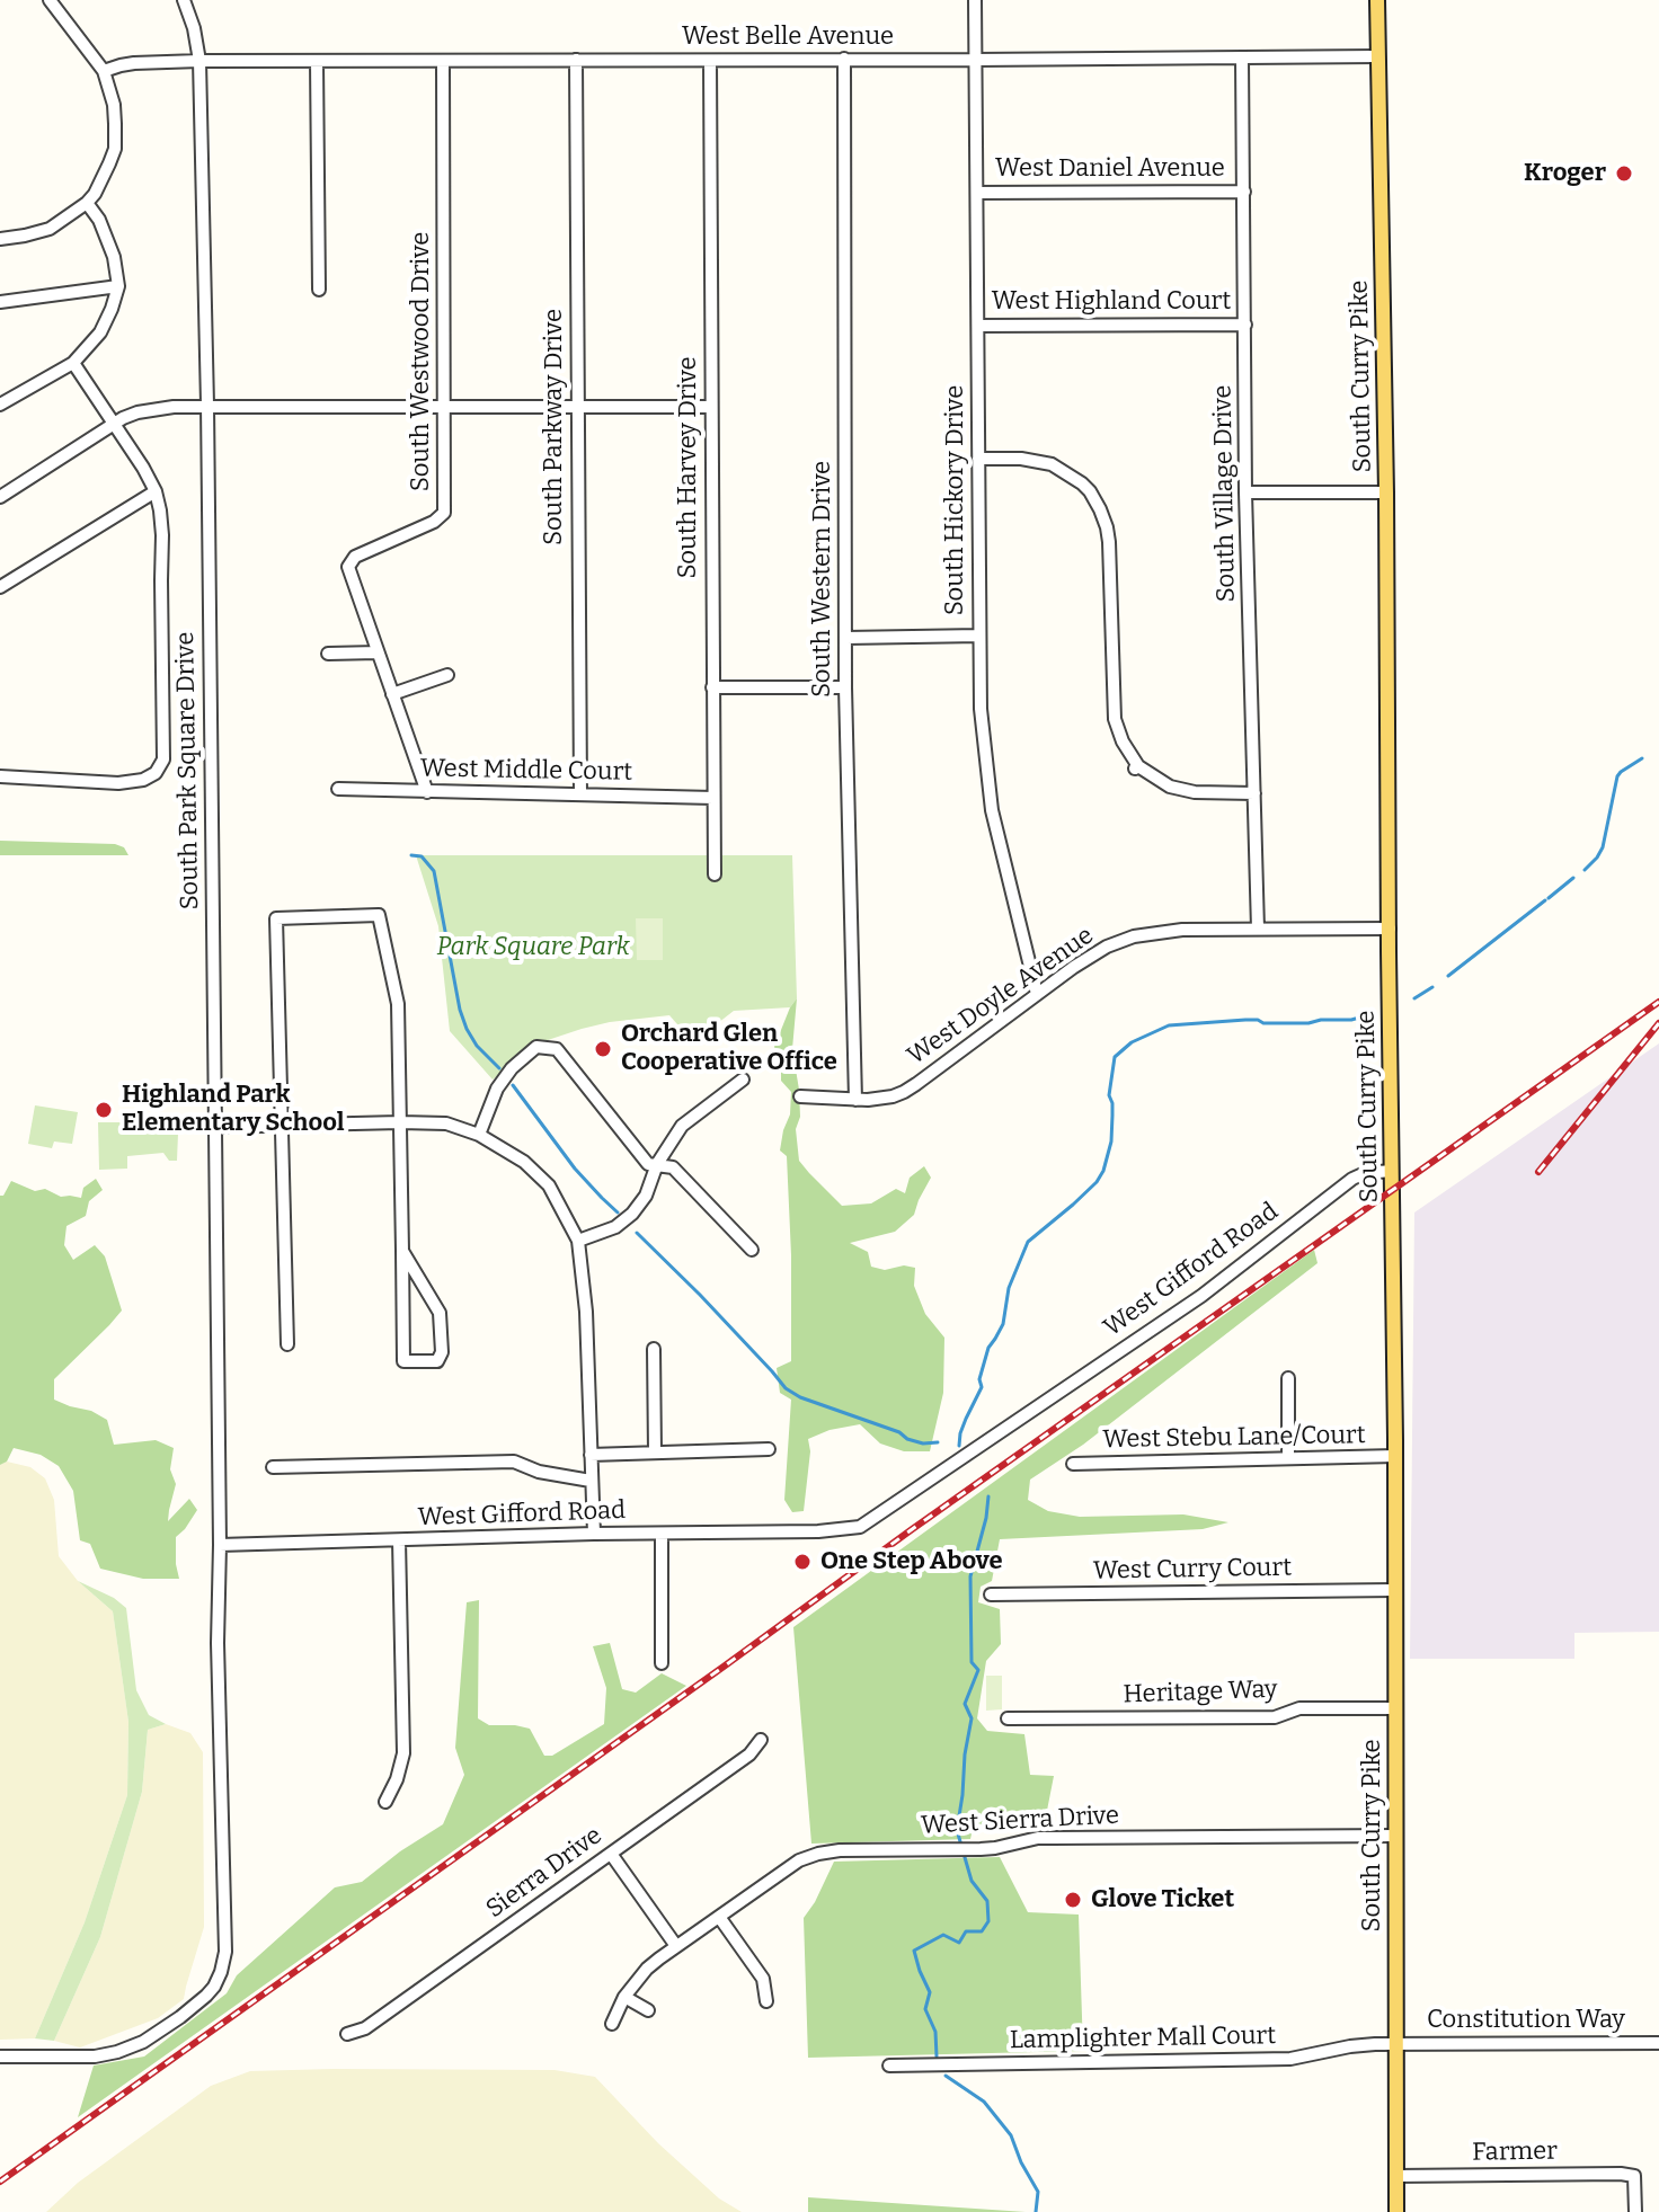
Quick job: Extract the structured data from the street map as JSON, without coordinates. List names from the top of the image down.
{
  "streets": {
    "main road": ["South Curry Pike"],
    "street": [
      "West Belle Avenue",
      "West Daniel Avenue",
      "West Highland Court",
      "South Westwood Drive",
      "South Parkway Drive",
      "South Harvey Drive",
      "South Village Drive",
      "South Hickory Drive",
      "South Western Drive",
      "South Park Square Drive",
      "West Middle Court",
      "West Doyle Avenue",
      "West Gifford Road",
      "West Stebu Lane/Court",
      "West Curry Court",
      "Heritage Way",
      "West Sierra Drive",
      "Sierra Drive",
      "Constitution Way",
      "Lamplighter Mall Court",
      "Farmer"
    ]
  },
  "crossings": [
    ["West Belle Avenue", "South Westwood Drive"],
    ["West Belle Avenue", "South Curry Pike"],
    ["West Belle Avenue", "South Parkway Drive"],
    ["West Belle Avenue", "South Harvey Drive"],
    ["West Belle Avenue", "South Village Drive"],
    ["West Belle Avenue", "South Hickory Drive"],
    ["West Belle Avenue", "South Western Drive"],
    ["West Belle Avenue", "South Park Square Drive"],
    ["West Daniel Avenue", "South Village Drive"],
    ["West Daniel Avenue", "South Hickory Drive"],
    ["West Highland Court", "South Village Drive"],
    ["West Highland Court", "South Hickory Drive"],
    ["South Westwood Drive", "West Middle Court"],
    ["South Curry Pike", "West Doyle Avenue"],
    ["South Curry Pike", "West Gifford Road"],
    ["South Curry Pike", "West Stebu Lane/Court"],
    ["South Curry Pike", "West Curry Court"],
    ["South Curry Pike", "Heritage Way"],
    ["South Curry Pike", "West Sierra Drive"],
    ["South Curry Pike", "Constitution Way"],
    ["South Curry Pike", "Lamplighter Mall Court"],
    ["South Curry Pike", "Farmer"],
    ["South Parkway Drive", "West Middle Court"],
    ["South Harvey Drive", "West Middle Court"],
    ["South Village Drive", "West Doyle Avenue"],
    ["South Hickory Drive", "West Doyle Avenue"],
    ["South Western Drive", "West Doyle Avenue"],
    ["South Park Square Drive", "West Gifford Road"],
    ["Constitution Way", "Lamplighter Mall Court"]
  ],
  "parks": ["Park Square Park"],
  "places": [
    "Kroger",
    "Orchard Glen Cooperative Office",
    "Highland Park Elementary School",
    "One Step Above",
    "Glove Ticket"
  ]
}
